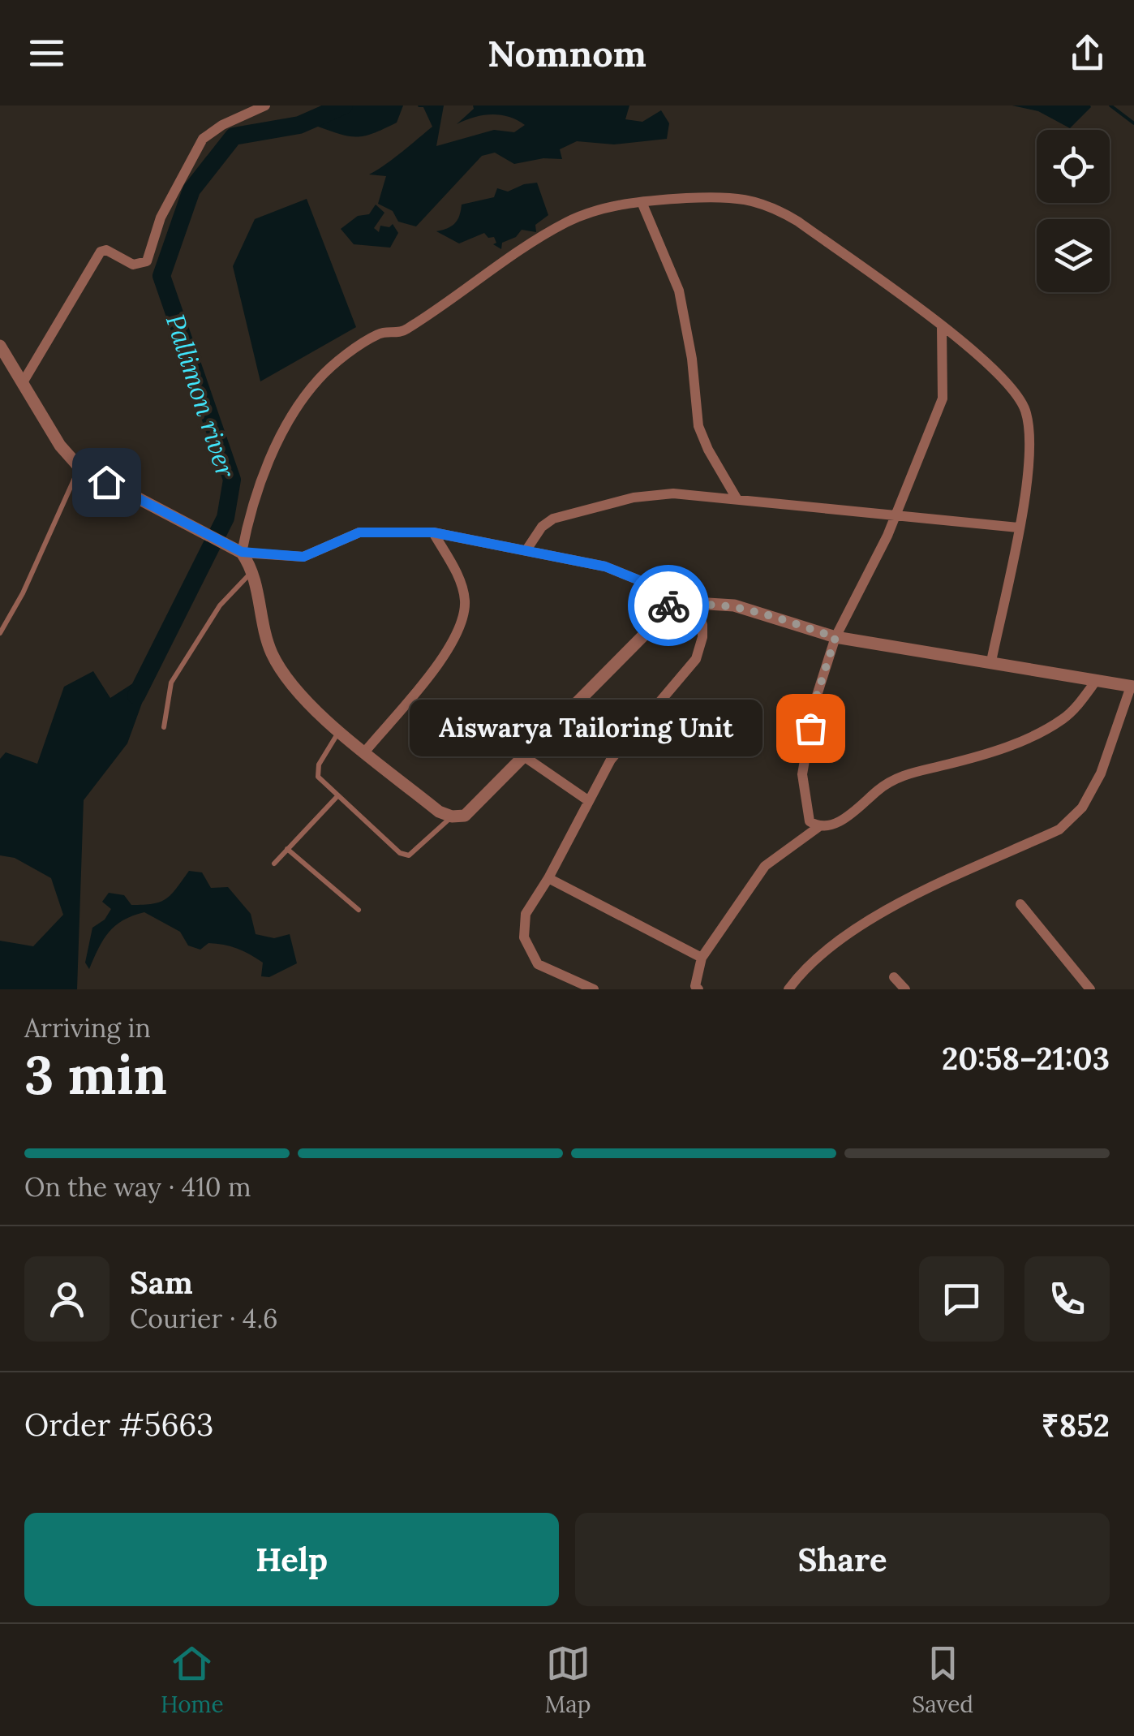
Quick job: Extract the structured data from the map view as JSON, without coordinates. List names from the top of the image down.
{
  "water": ["Pallimon river"],
  "places": ["Aiswarya Tailoring Unit"],
  "page": {
    "header": "Nomnom",
    "bubble": "Aiswarya Tailoring Unit",
    "heading": ["3 min", "Arriving in", "20:58–21:03"],
    "panel": [
      "Sam",
      "Courier · 4.6",
      "Order #5663",
      "₹852"
    ],
    "bar": "On the way · 410 m",
    "buttons": ["Help", "Share"],
    "tabs": ["Home", "Map", "Saved"]
  }
}
